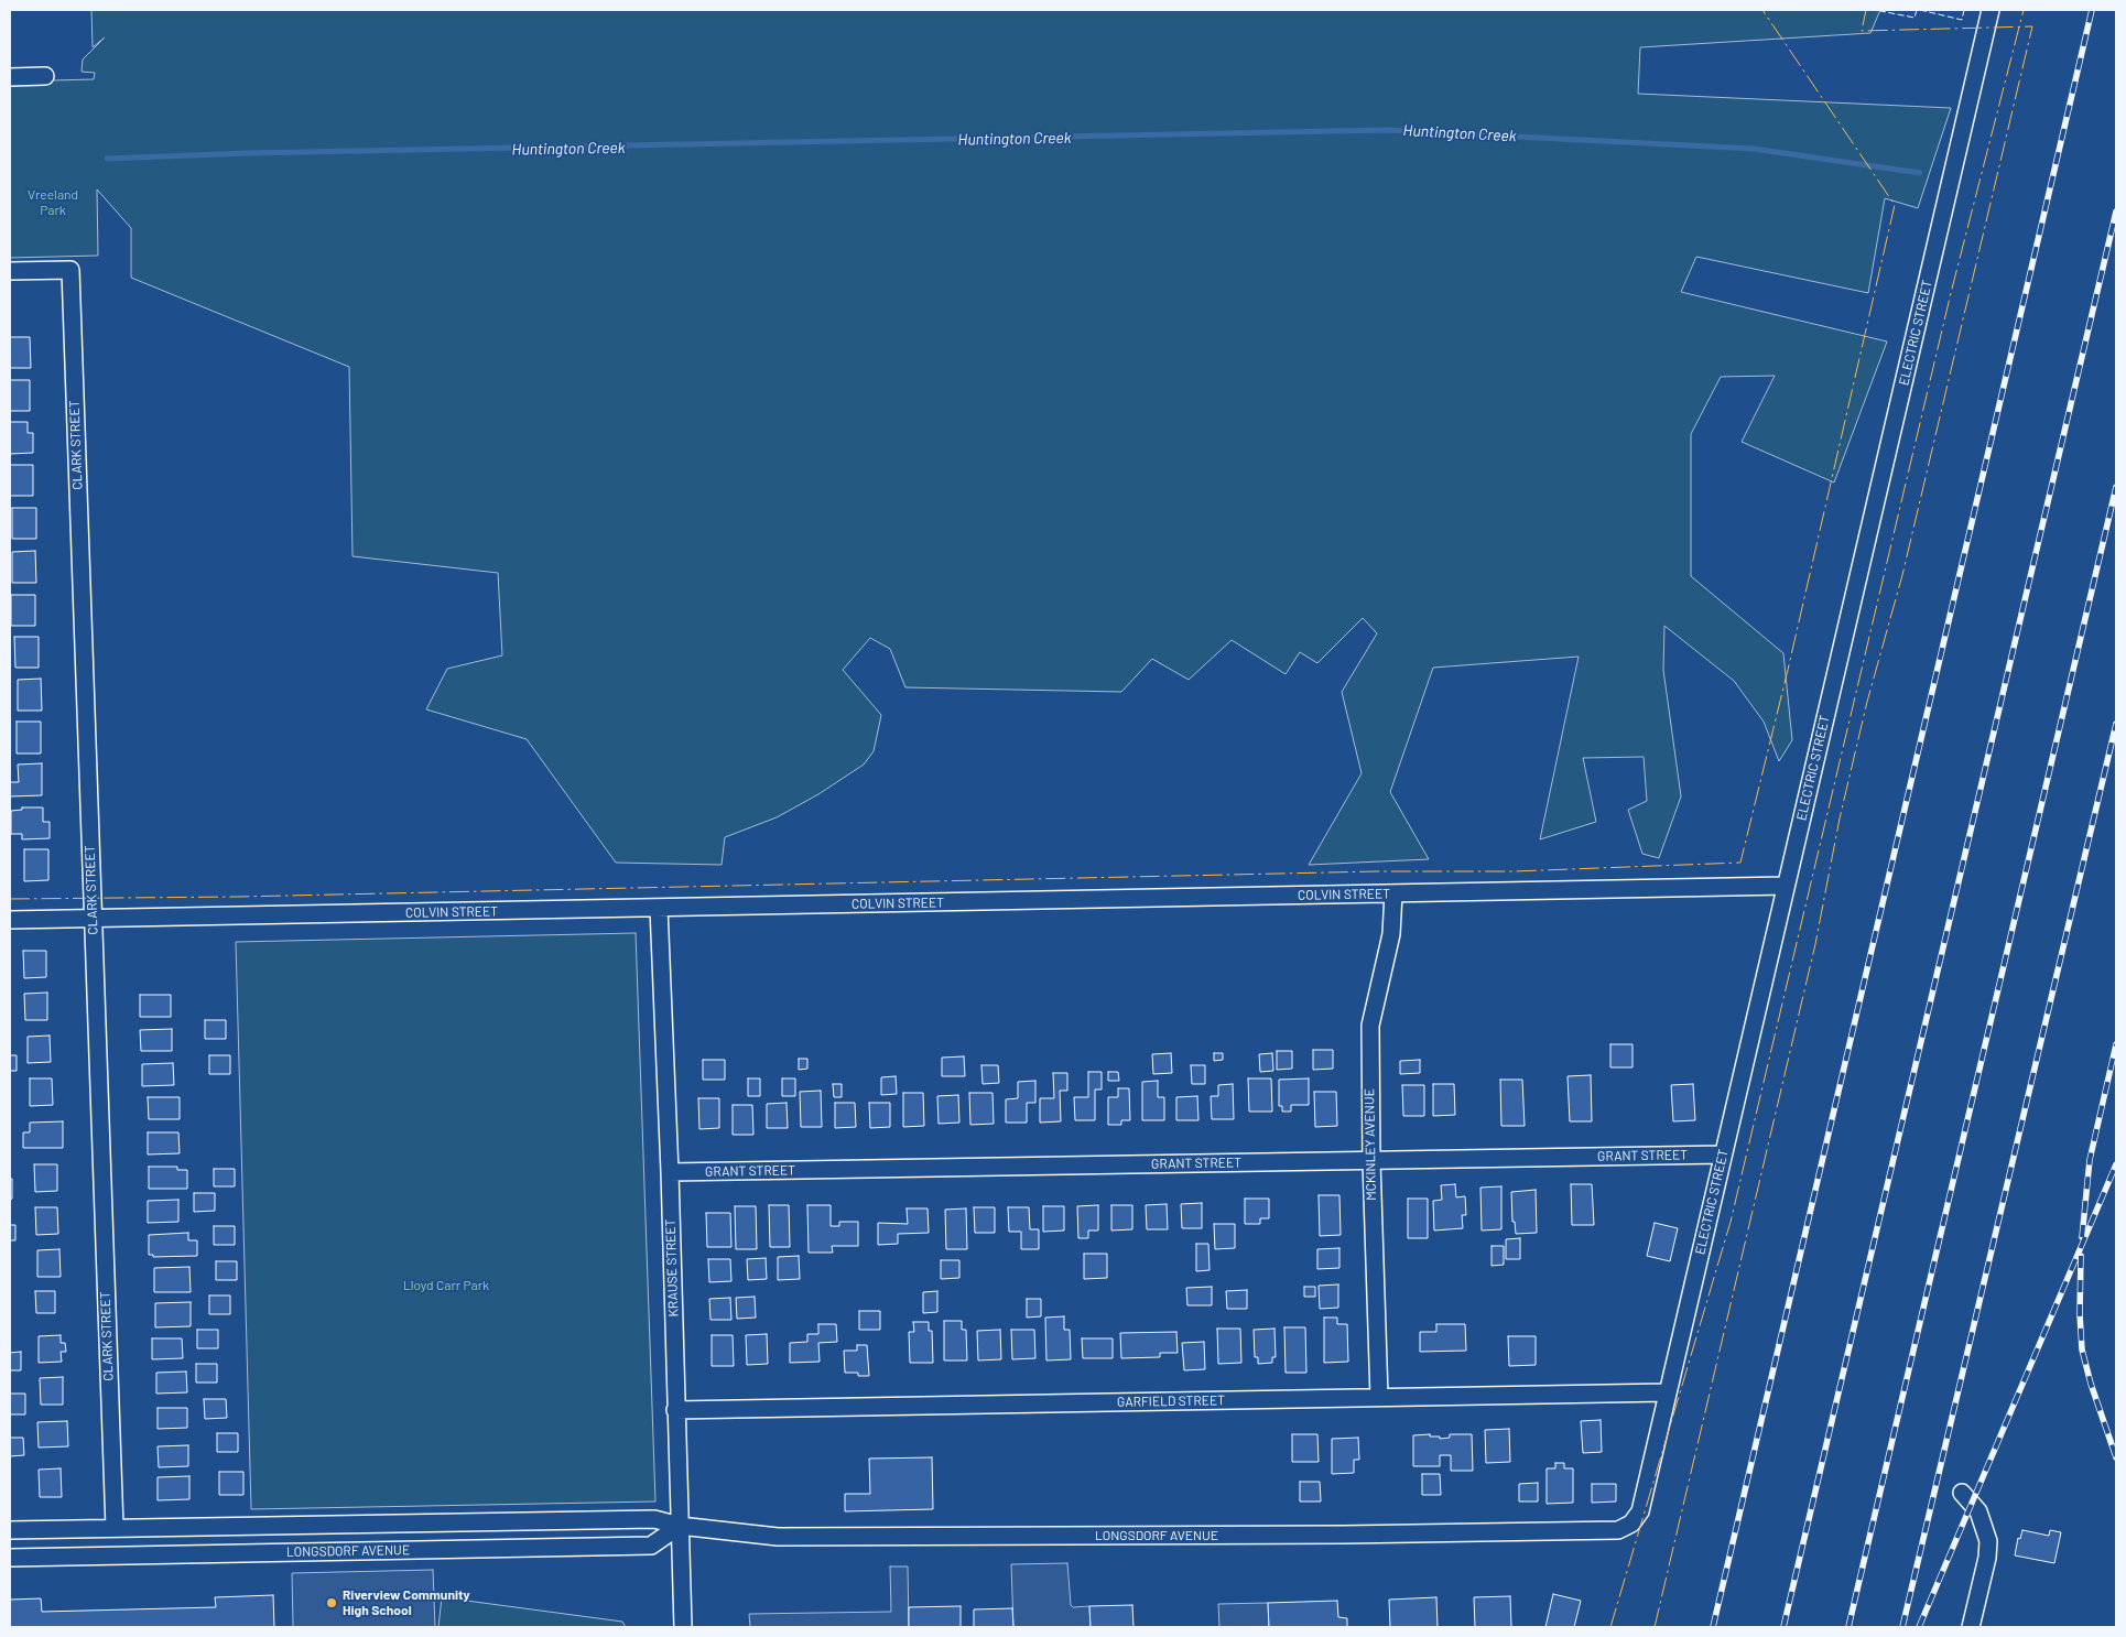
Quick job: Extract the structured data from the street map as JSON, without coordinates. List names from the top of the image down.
{
  "streets": {
    "street": [
      "ELECTRIC STREET",
      "CLARK STREET",
      "COLVIN STREET",
      "MCKINLEY AVENUE",
      "GRANT STREET",
      "KRAUSE STREET",
      "GARFIELD STREET",
      "LONGSDORF AVENUE"
    ]
  },
  "crossings": [
    ["ELECTRIC STREET", "COLVIN STREET"],
    ["ELECTRIC STREET", "GRANT STREET"],
    ["ELECTRIC STREET", "GARFIELD STREET"],
    ["ELECTRIC STREET", "LONGSDORF AVENUE"],
    ["CLARK STREET", "COLVIN STREET"],
    ["CLARK STREET", "LONGSDORF AVENUE"],
    ["COLVIN STREET", "MCKINLEY AVENUE"],
    ["COLVIN STREET", "KRAUSE STREET"],
    ["MCKINLEY AVENUE", "GRANT STREET"],
    ["MCKINLEY AVENUE", "GARFIELD STREET"],
    ["GRANT STREET", "KRAUSE STREET"],
    ["KRAUSE STREET", "GARFIELD STREET"],
    ["KRAUSE STREET", "LONGSDORF AVENUE"]
  ],
  "water": ["Huntington Creek"],
  "parks": ["Vreeland Park", "Lloyd Carr Park"],
  "places": ["Riverview Community High School"]
}
